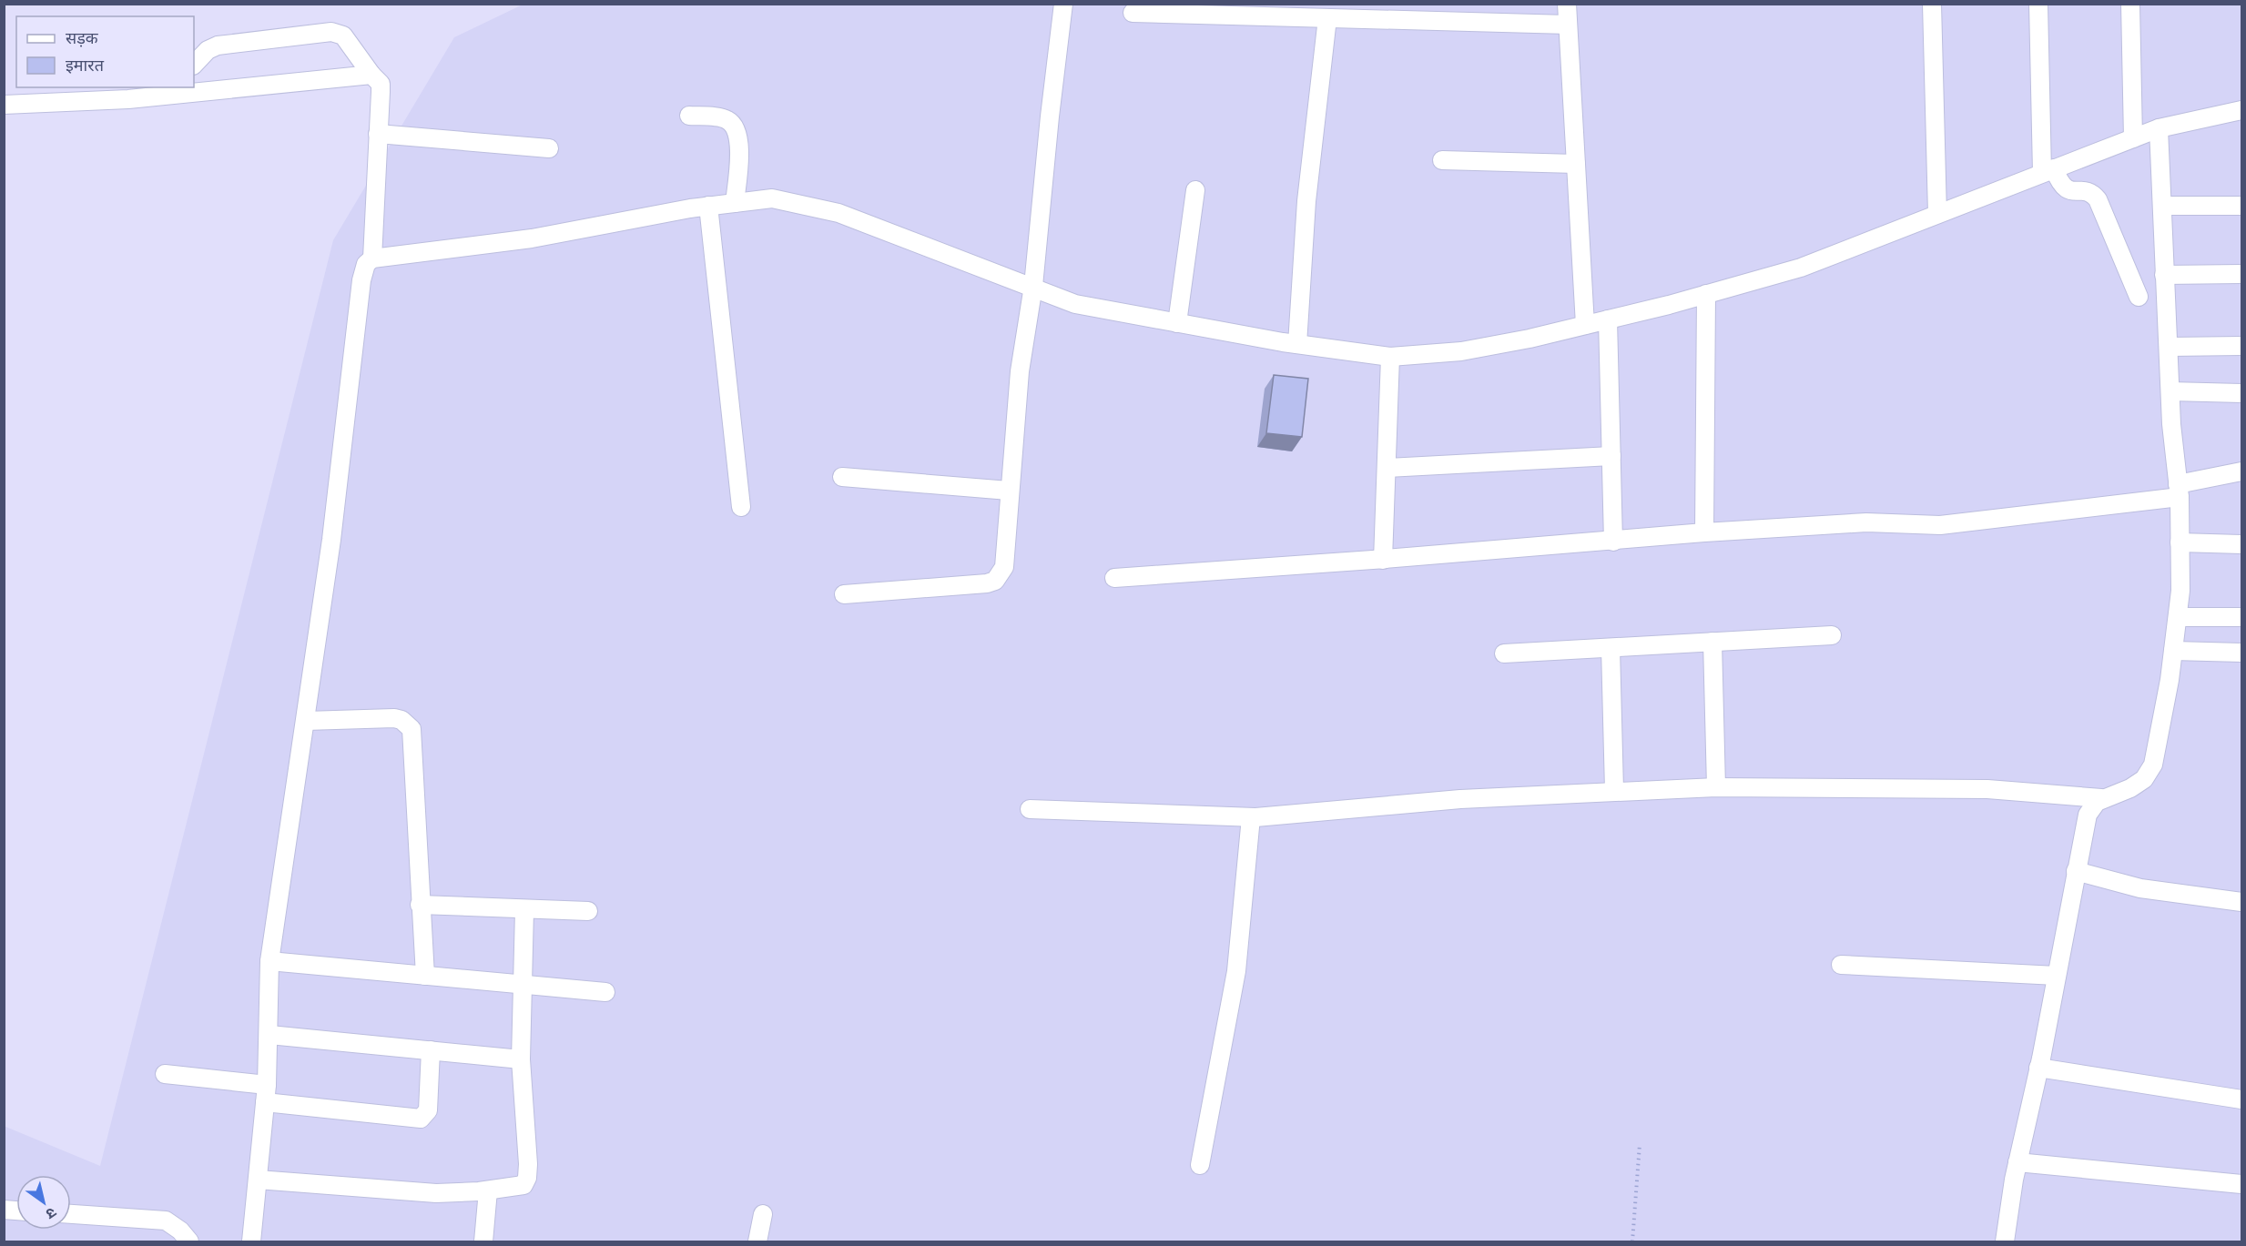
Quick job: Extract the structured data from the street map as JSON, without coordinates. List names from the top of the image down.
{
  "legend": ["सड़क", "इमारत"],
  "north": "bottom right"
}
